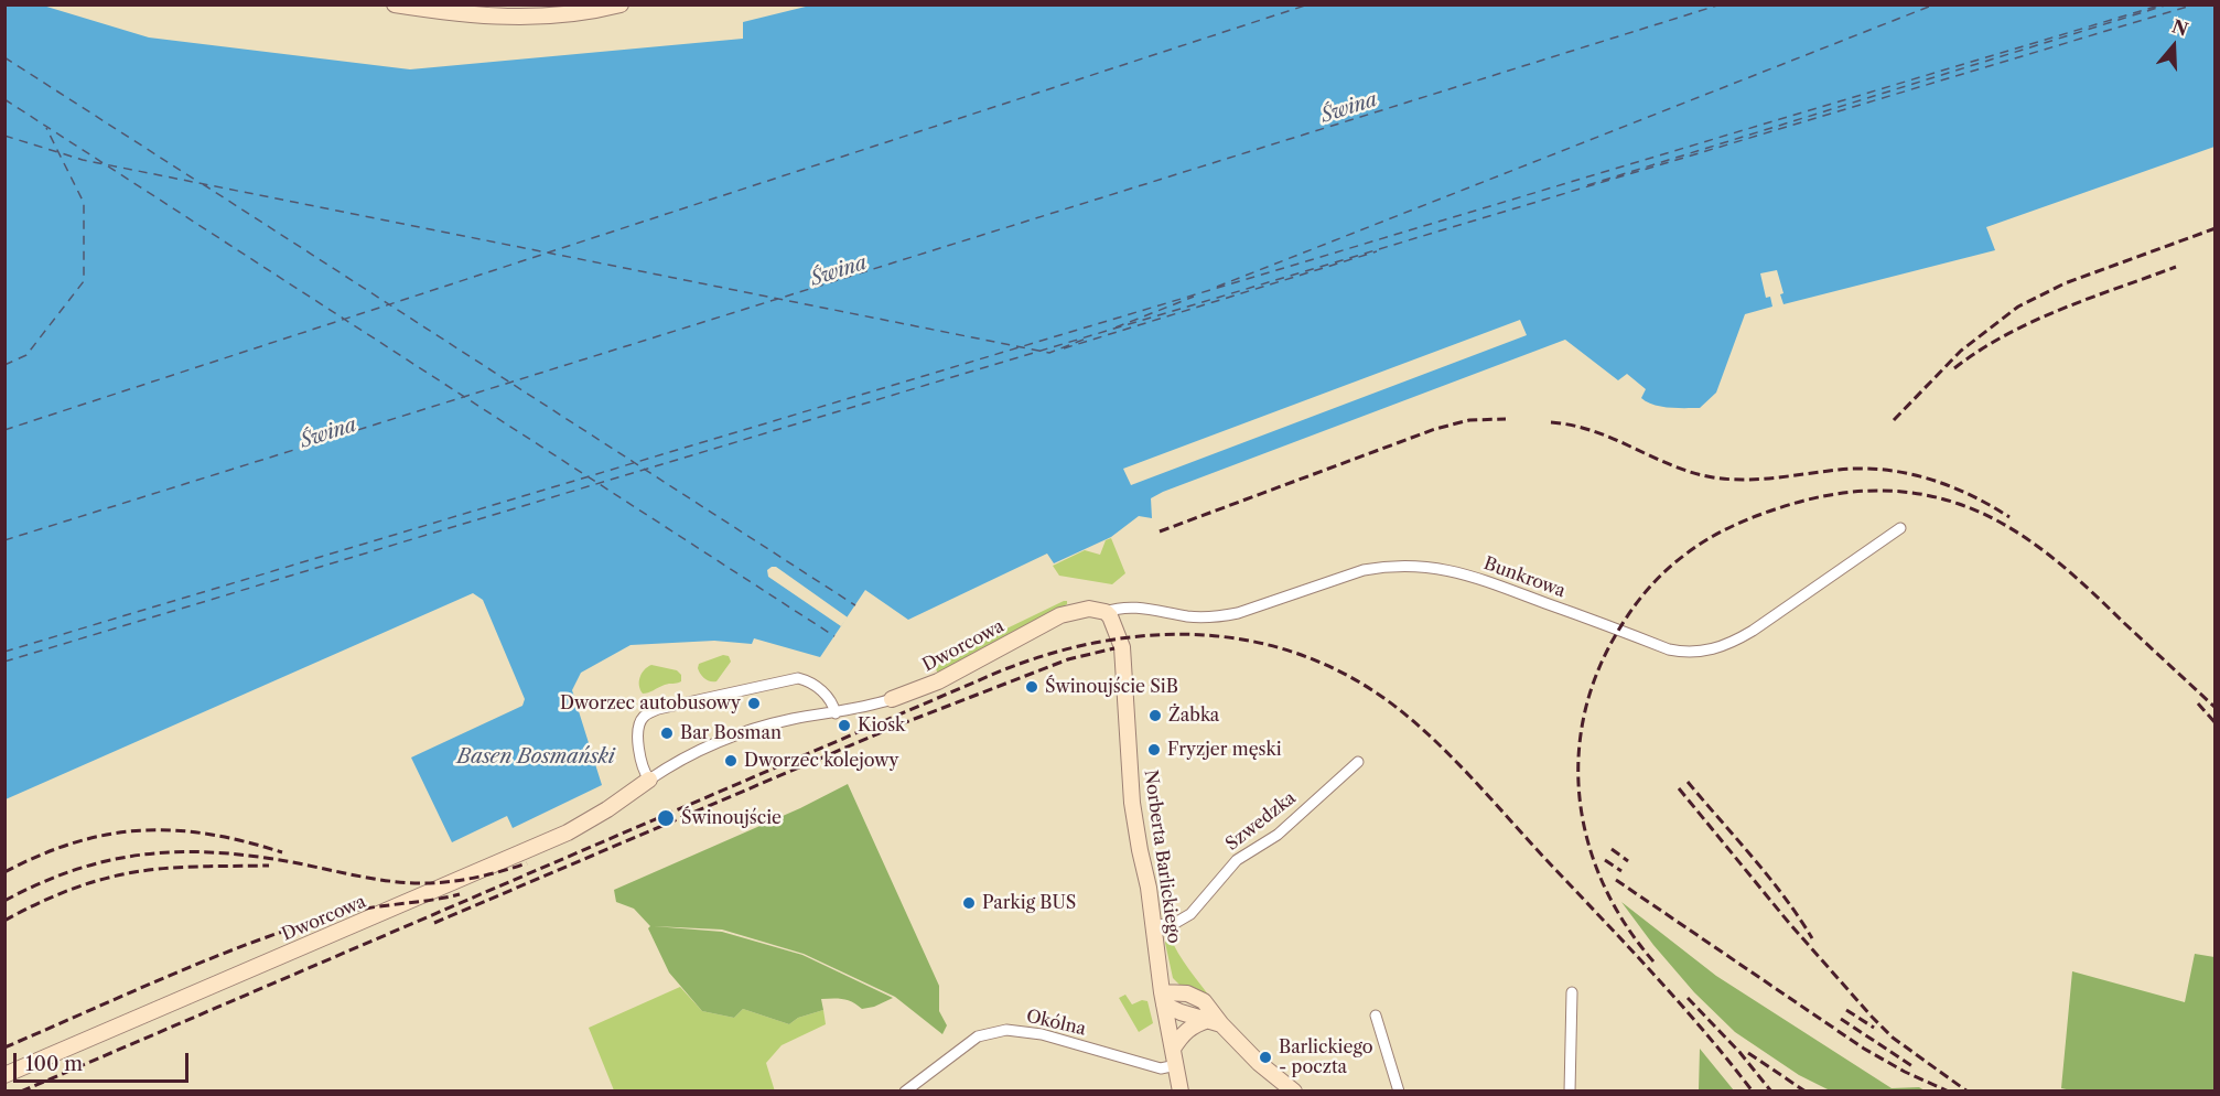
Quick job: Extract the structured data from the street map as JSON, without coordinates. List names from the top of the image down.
{
  "streets": {
    "street": [
      "Bunkrowa",
      "Dworcowa",
      "Szwedzka",
      "Norberta Barlickiego",
      "Okólna"
    ]
  },
  "crossings": [
    ["Bunkrowa", "Dworcowa"],
    ["Bunkrowa", "Norberta Barlickiego"],
    ["Dworcowa", "Norberta Barlickiego"],
    ["Szwedzka", "Norberta Barlickiego"],
    ["Norberta Barlickiego", "Okólna"]
  ],
  "water": ["Świna", "Basen Bosmański"],
  "places": [
    "Świnoujście SiB",
    "Dworzec autobusowy",
    "Żabka",
    "Kiosk",
    "Bar Bosman",
    "Fryzjer męski",
    "Dworzec kolejowy",
    "Świnoujście",
    "Parkig BUS",
    "Barlickiego - poczta"
  ],
  "scale_bar": "100 m",
  "north": "top"
}
